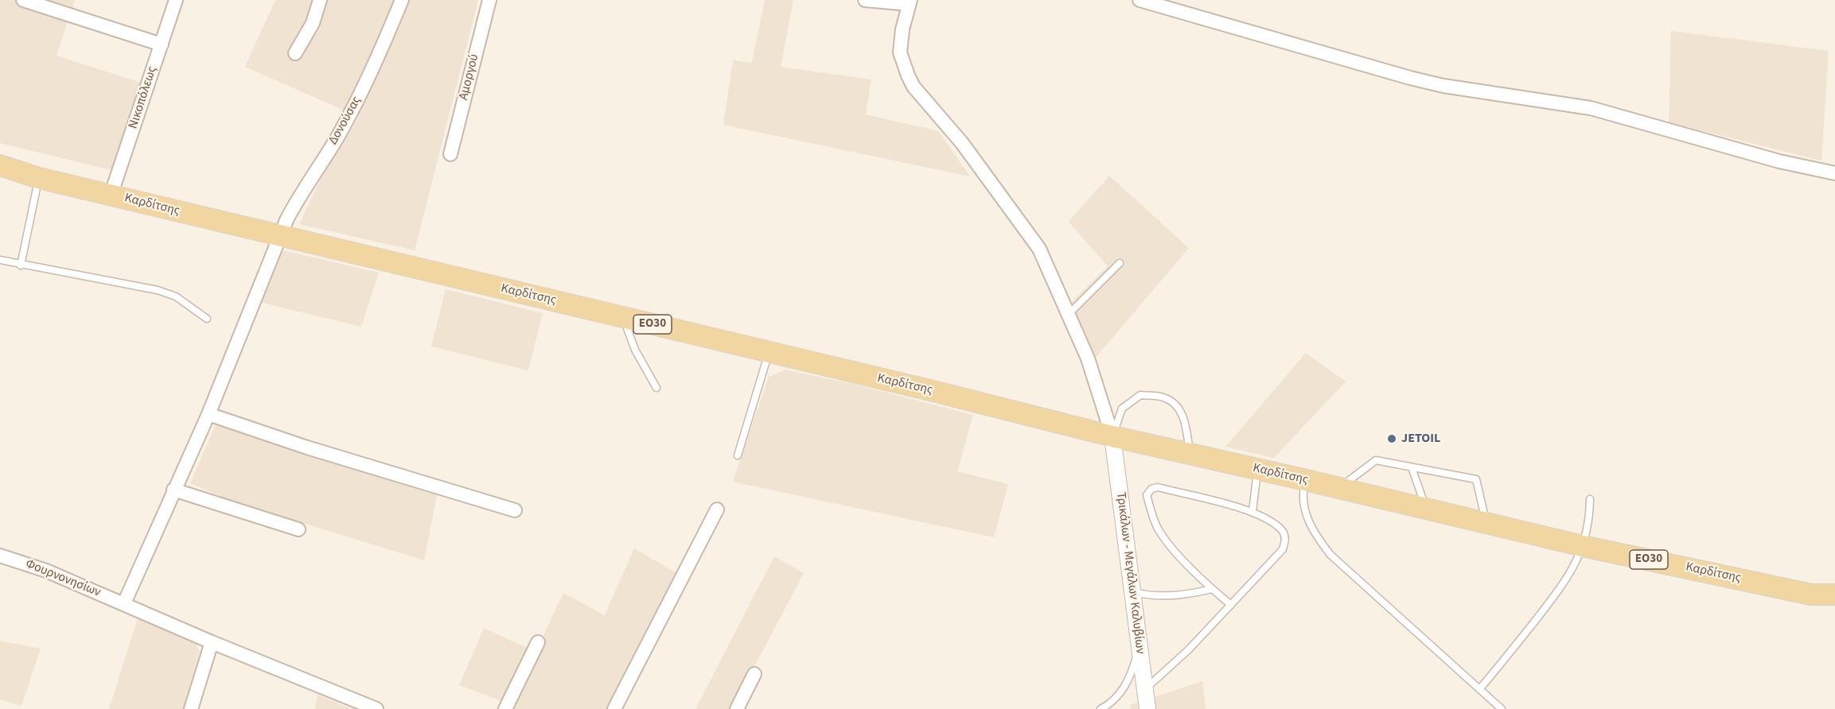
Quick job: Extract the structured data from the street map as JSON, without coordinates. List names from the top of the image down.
{
  "streets": {
    "main road": ["Καρδίτσης", "ΕΟ30"],
    "street": [
      "Αμοργού",
      "Νικοπόλεως",
      "Δονούσας",
      "Τρικάλων - Μεγάλων Καλυβίων",
      "Φουρνονησίων"
    ]
  },
  "crossings": [
    ["Νικοπόλεως", "Καρδίτσης"],
    ["Δονούσας", "Καρδίτσης"],
    ["Δονούσας", "Φουρνονησίων"],
    ["Καρδίτσης", "Τρικάλων - Μεγάλων Καλυβίων"]
  ],
  "places": ["JETOIL"]
}
